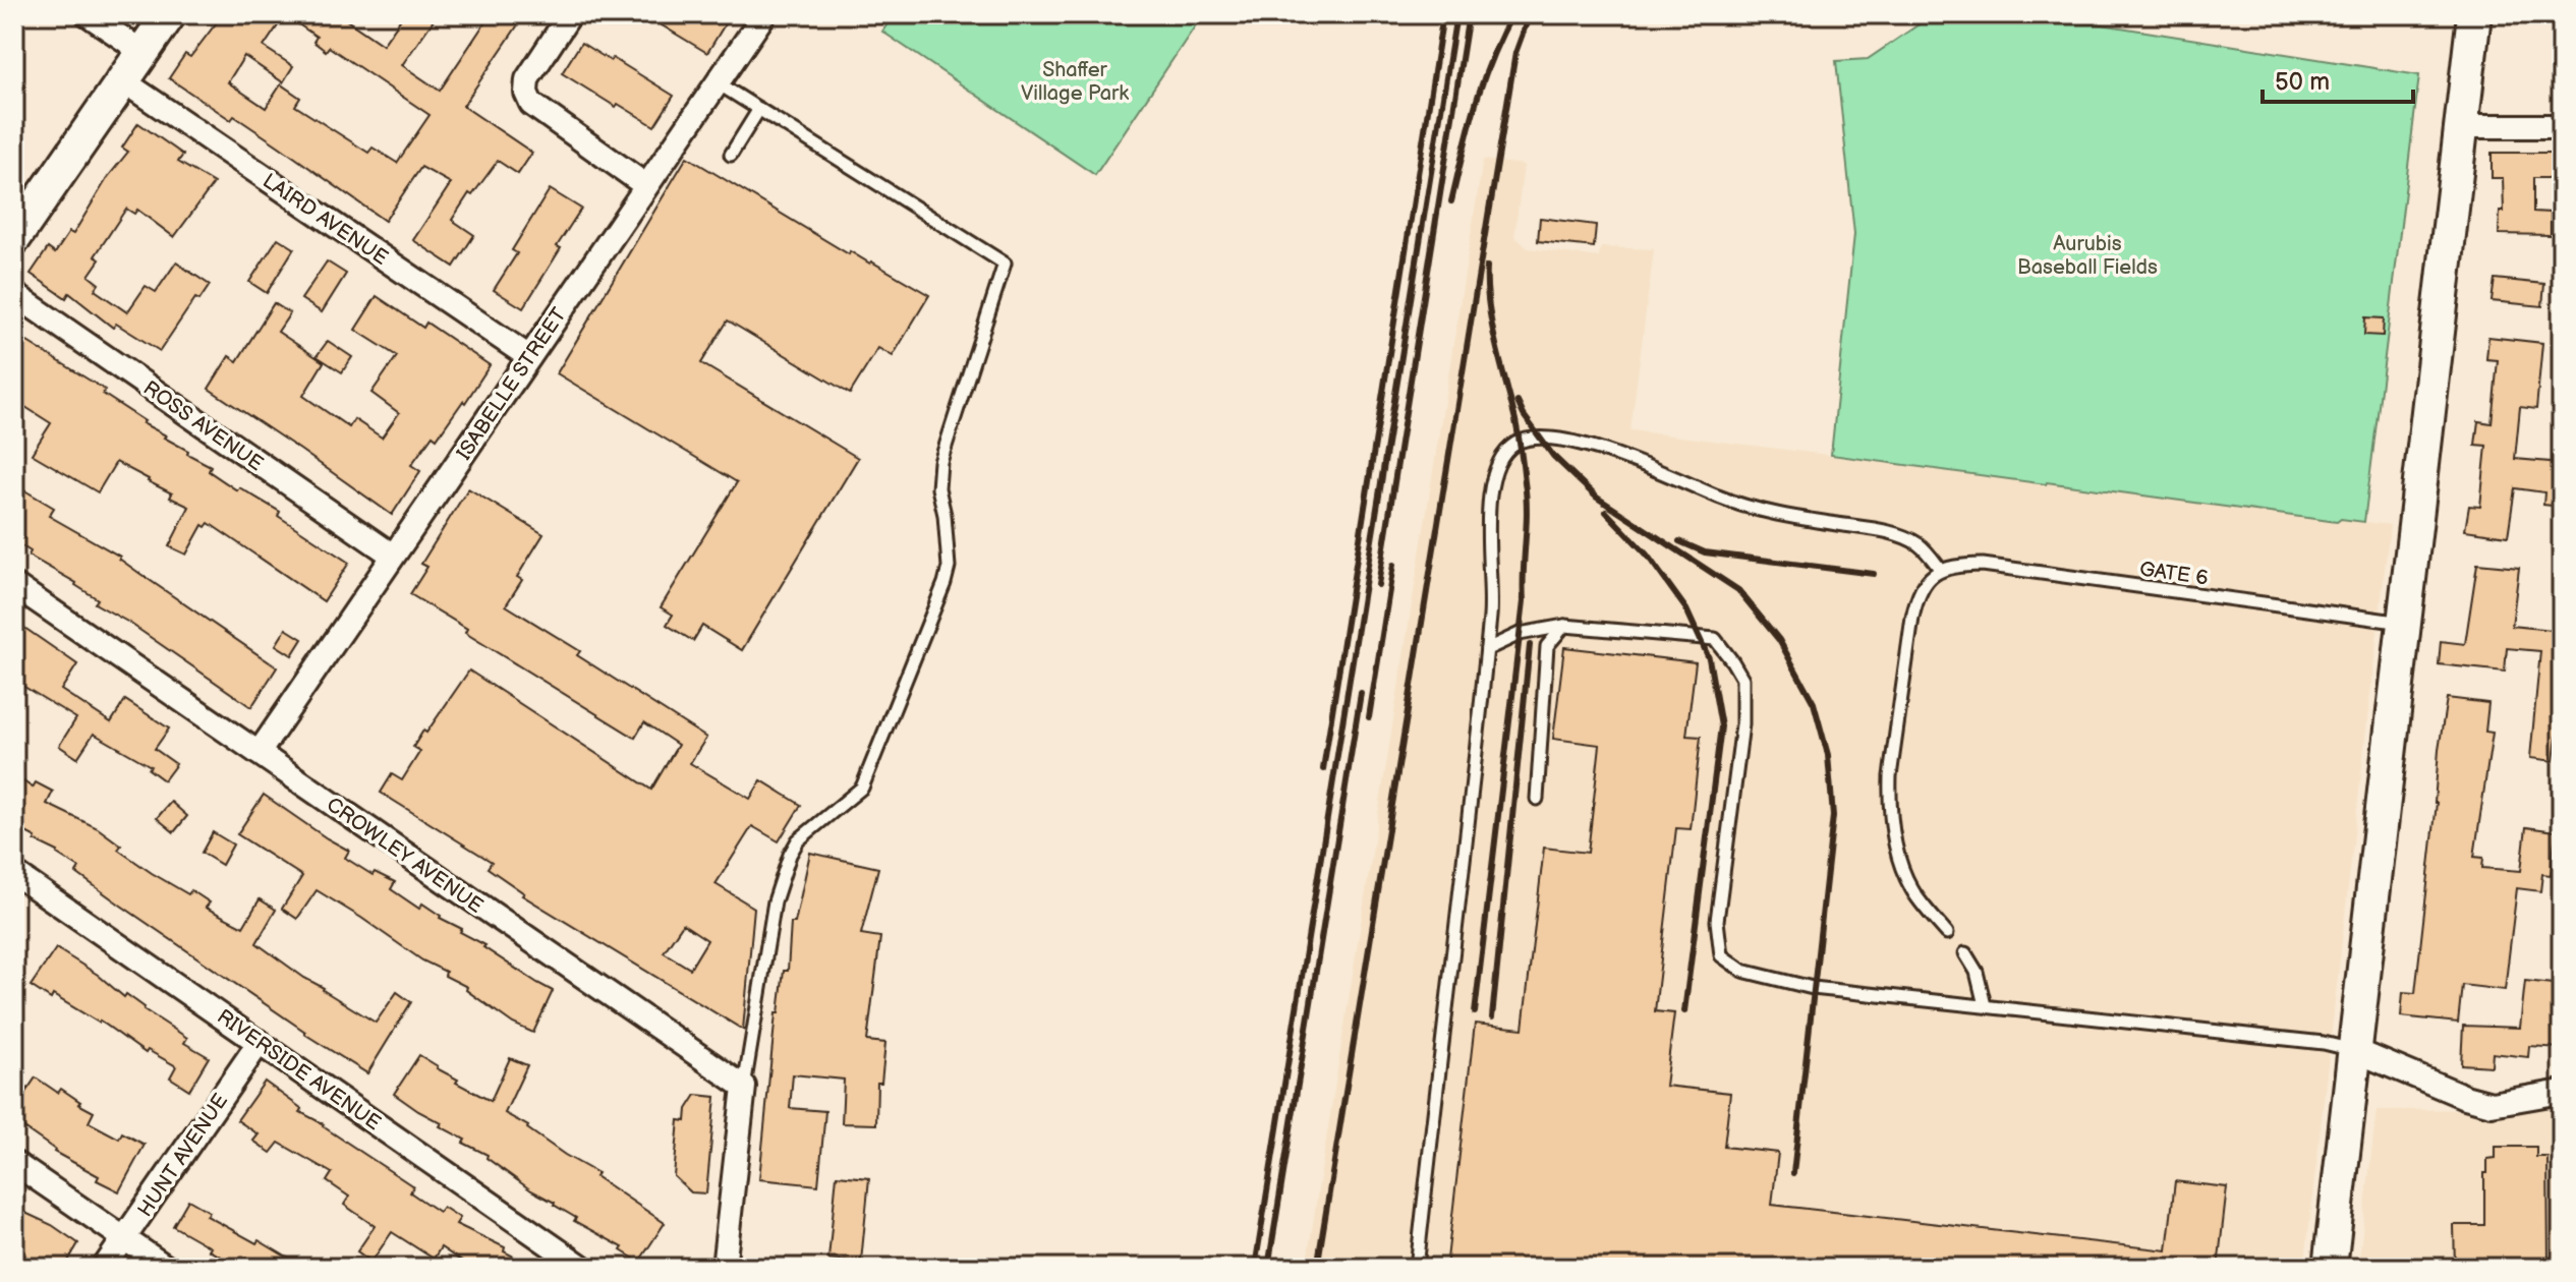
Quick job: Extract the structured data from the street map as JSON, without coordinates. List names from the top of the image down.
{
  "streets": {
    "street": [
      "LAIRD AVENUE",
      "ISABELLE STREET",
      "ROSS AVENUE",
      "CROWLEY AVENUE",
      "RIVERSIDE AVENUE",
      "HUNT AVENUE"
    ],
    "lane": ["GATE 6"]
  },
  "crossings": [
    ["LAIRD AVENUE", "ISABELLE STREET"],
    ["ISABELLE STREET", "ROSS AVENUE"],
    ["ISABELLE STREET", "CROWLEY AVENUE"],
    ["RIVERSIDE AVENUE", "HUNT AVENUE"]
  ],
  "parks": ["Shaffer Village Park", "Aurubis Baseball Fields"],
  "scale_bar": "50 m"
}
